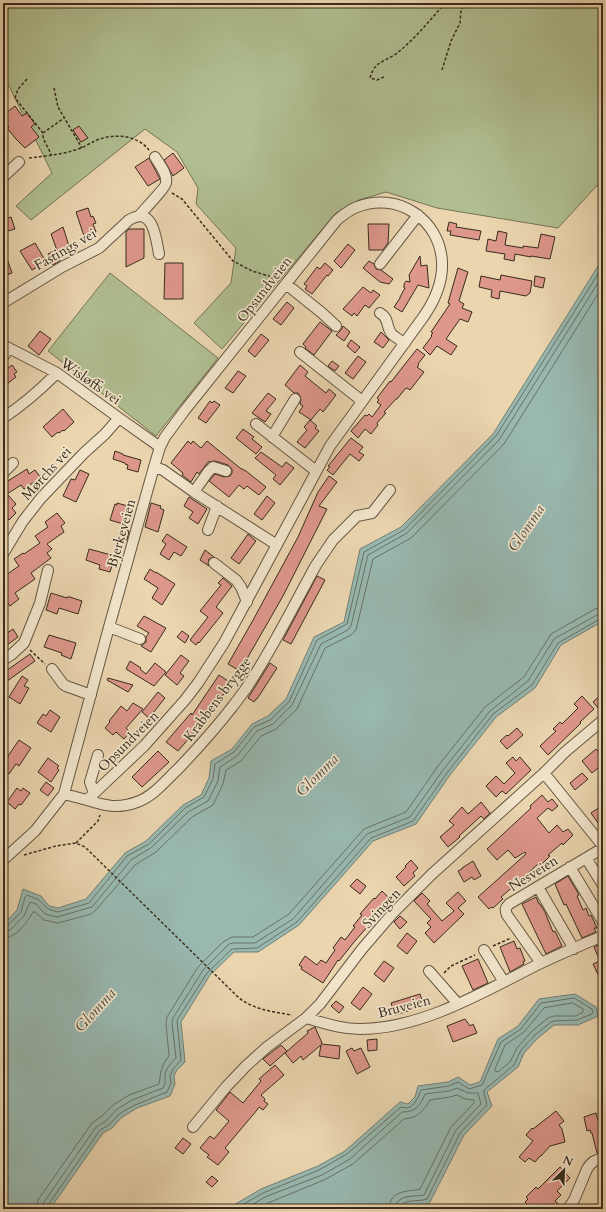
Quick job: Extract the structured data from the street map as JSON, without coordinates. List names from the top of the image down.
{
  "streets": {
    "street": [
      "Fastings vei",
      "Opsundveien",
      "Wisløffs vei",
      "Mørchs vei",
      "Bjerkeveien",
      "Krabbens brygge",
      "Nesveien",
      "Svingen",
      "Bruveien"
    ]
  },
  "crossings": [
    ["Opsundveien", "Wisløffs vei"],
    ["Opsundveien", "Bjerkeveien"],
    ["Opsundveien", "Krabbens brygge"],
    ["Wisløffs vei", "Mørchs vei"],
    ["Wisløffs vei", "Bjerkeveien"],
    ["Nesveien", "Bruveien"],
    ["Svingen", "Bruveien"]
  ],
  "water": ["Glomma"],
  "north": "top right"
}
